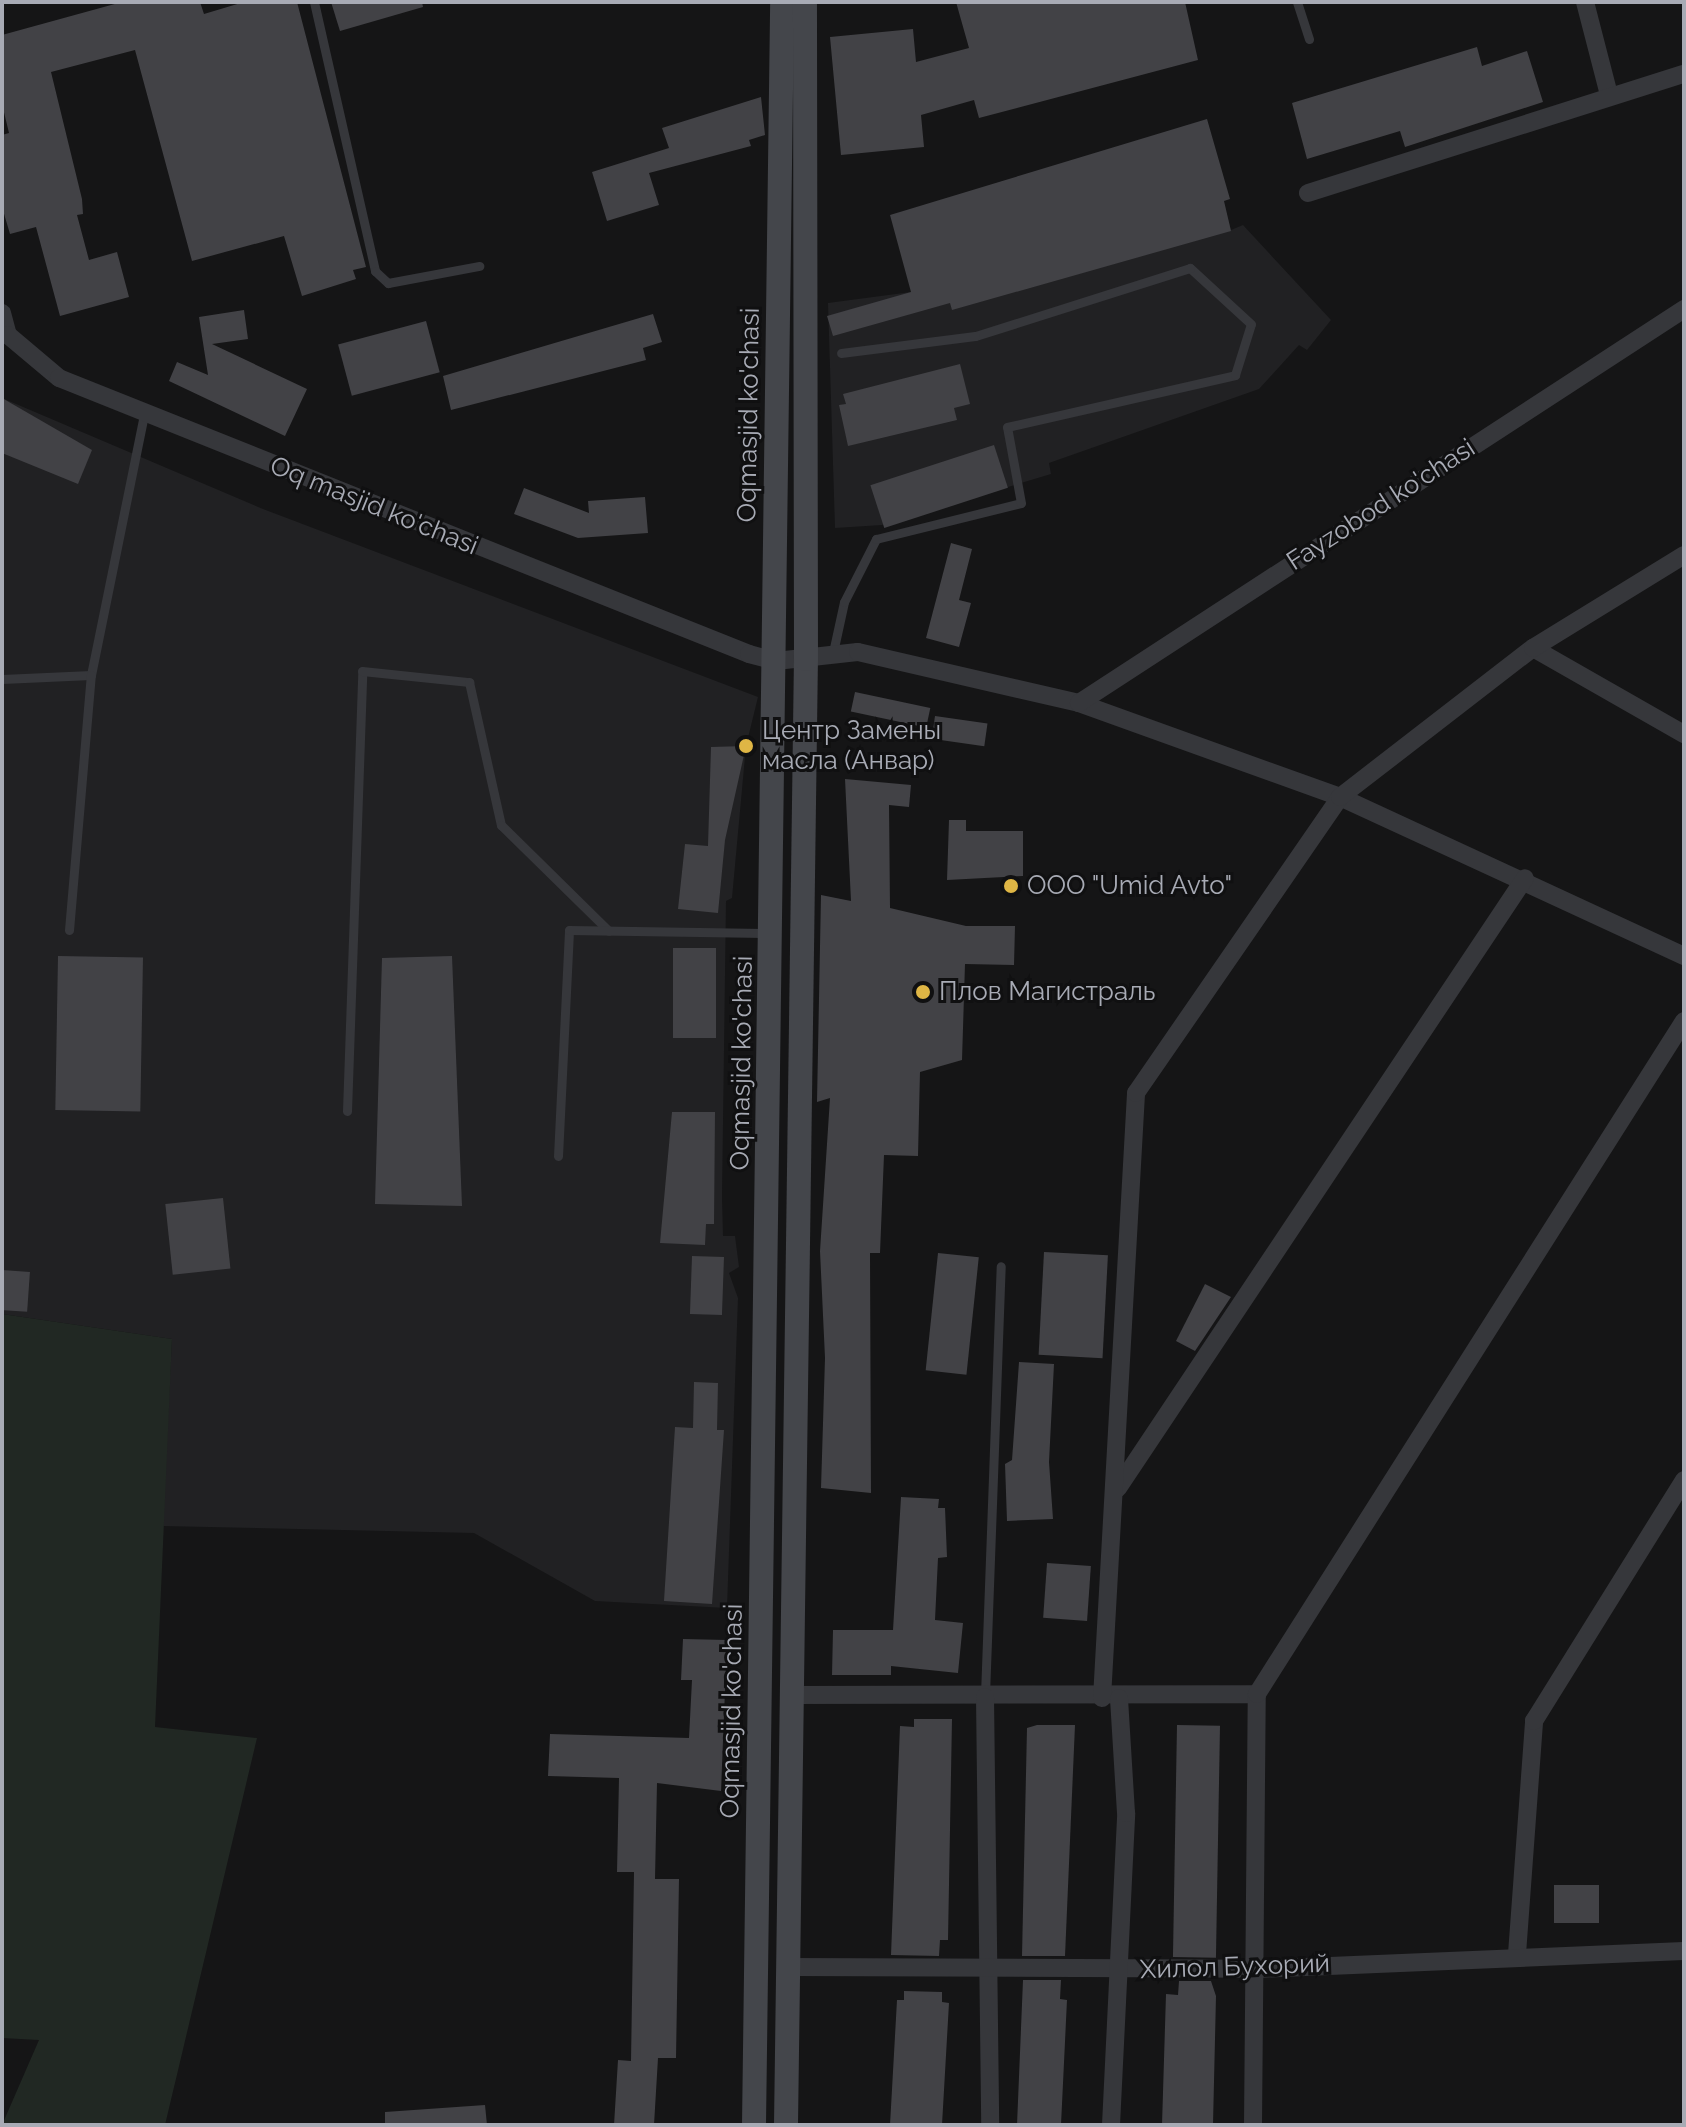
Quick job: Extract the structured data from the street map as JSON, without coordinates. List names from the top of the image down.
{
  "streets": {
    "main road": ["Oqmasjid ko'chasi"],
    "street": ["Fayzobod ko'chasi", "Oq masjid ko'chasi", "Хилол Бухорий"]
  },
  "crossings": [
    ["Oqmasjid ko'chasi", "Oq masjid ko'chasi"],
    ["Oqmasjid ko'chasi", "Хилол Бухорий"]
  ],
  "places": ["Центр Замены масла (Анвар)", "ООО \"Umid Avto\"", "Плов Магистраль"]
}
